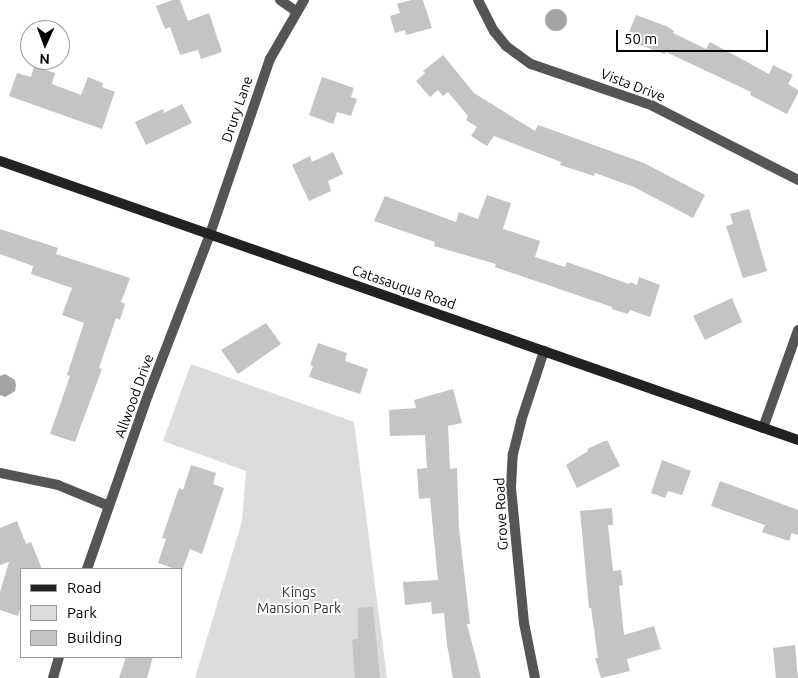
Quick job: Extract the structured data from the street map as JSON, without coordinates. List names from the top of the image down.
{
  "streets": {
    "street": [
      "Vista Drive",
      "Drury Lane",
      "Catasauqua Road",
      "Allwood Drive",
      "Grove Road"
    ]
  },
  "crossings": [
    ["Drury Lane", "Catasauqua Road"],
    ["Drury Lane", "Allwood Drive"],
    ["Catasauqua Road", "Allwood Drive"],
    ["Catasauqua Road", "Grove Road"]
  ],
  "parks": ["Kings Mansion Park"],
  "legend": ["Road", "Park", "Building"],
  "scale_bar": "50 m",
  "north": "bottom"
}
